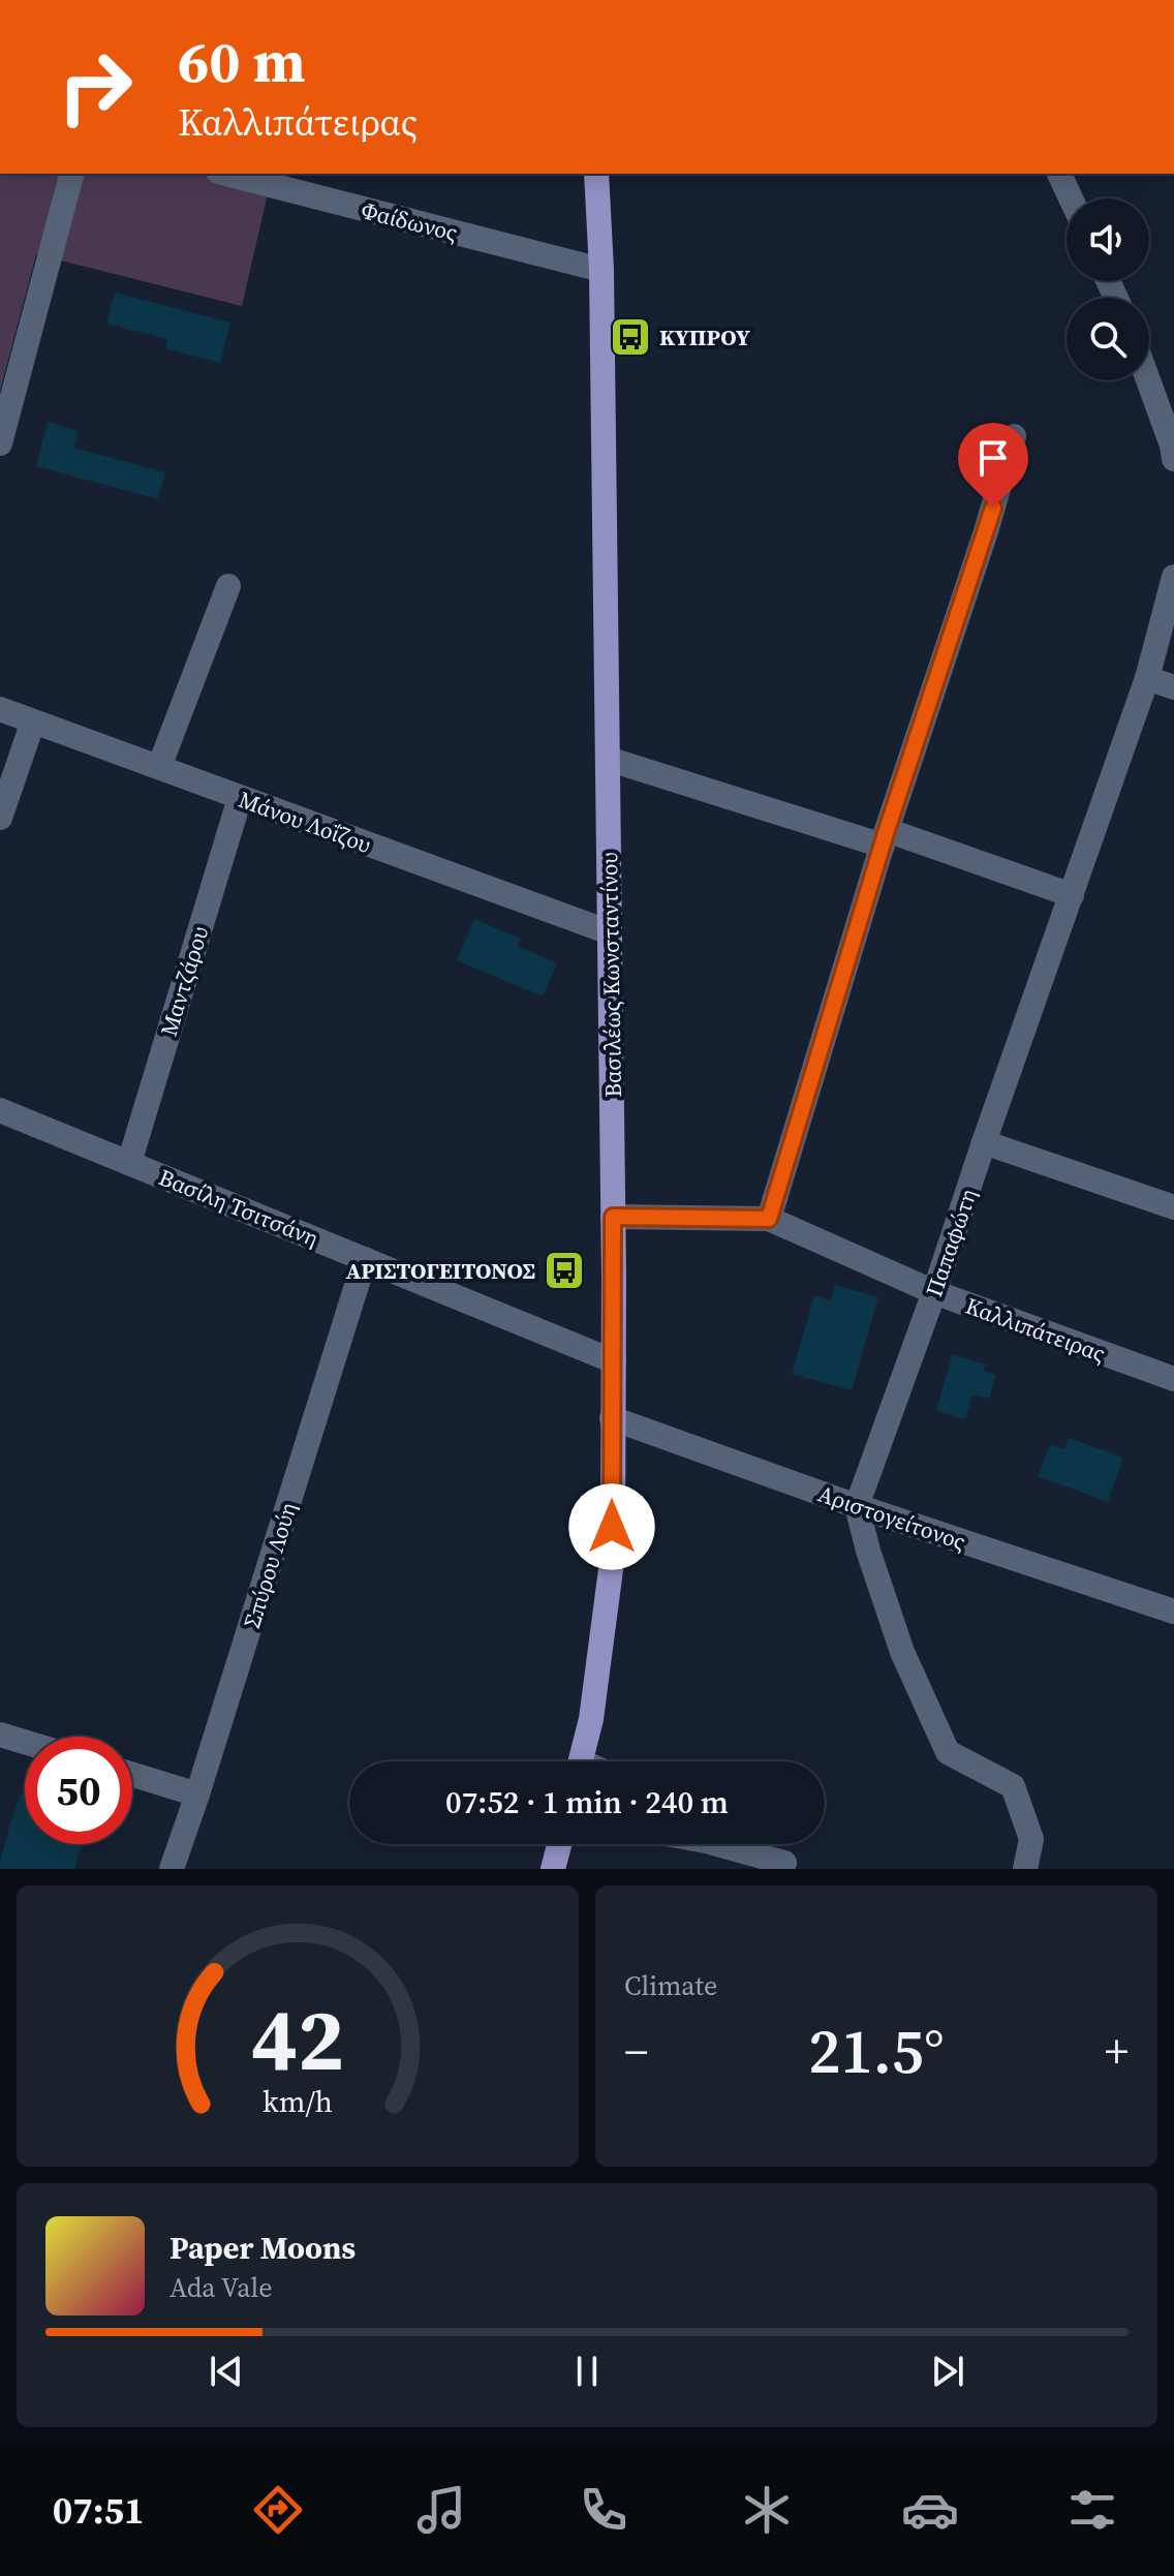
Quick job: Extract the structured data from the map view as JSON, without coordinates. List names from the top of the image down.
{
  "streets": {
    "main road": ["Βασιλέως Κωνσταντίνου"],
    "street": [
      "Φαίδωνος",
      "Μάνου Λοΐζου",
      "Μαντζάρου",
      "Βασίλη Τσιτσάνη",
      "Παπαφώτη",
      "Καλλιπάτειρας",
      "Αριστογείτονος",
      "Σπύρου Λούη"
    ]
  },
  "crossings": [
    ["Φαίδωνος", "Βασιλέως Κωνσταντίνου"],
    ["Μάνου Λοΐζου", "Βασιλέως Κωνσταντίνου"],
    ["Μάνου Λοΐζου", "Μαντζάρου"],
    ["Βασιλέως Κωνσταντίνου", "Βασίλη Τσιτσάνη"],
    ["Βασιλέως Κωνσταντίνου", "Καλλιπάτειρας"],
    ["Βασιλέως Κωνσταντίνου", "Αριστογείτονος"],
    ["Μαντζάρου", "Βασίλη Τσιτσάνη"],
    ["Βασίλη Τσιτσάνη", "Σπύρου Λούη"],
    ["Παπαφώτη", "Καλλιπάτειρας"],
    ["Παπαφώτη", "Αριστογείτονος"]
  ],
  "places": {
    "bus stop": ["ΚΥΠΡΟΥ", "ΑΡΙΣΤΟΓΕΙΤΟΝΟΣ"]
  },
  "page": {
    "turn": ["60 m", "Καλλιπάτειρας"],
    "limit": "50",
    "trip": "07:52 · 1 min · 240 m",
    "tile": "Climate",
    "heat": ["−", "21.5°", "+"],
    "song": ["Paper Moons", "Ada Vale"],
    "tabs": "07:51",
    "gauge": ["42", "km/h"]
  }
}
